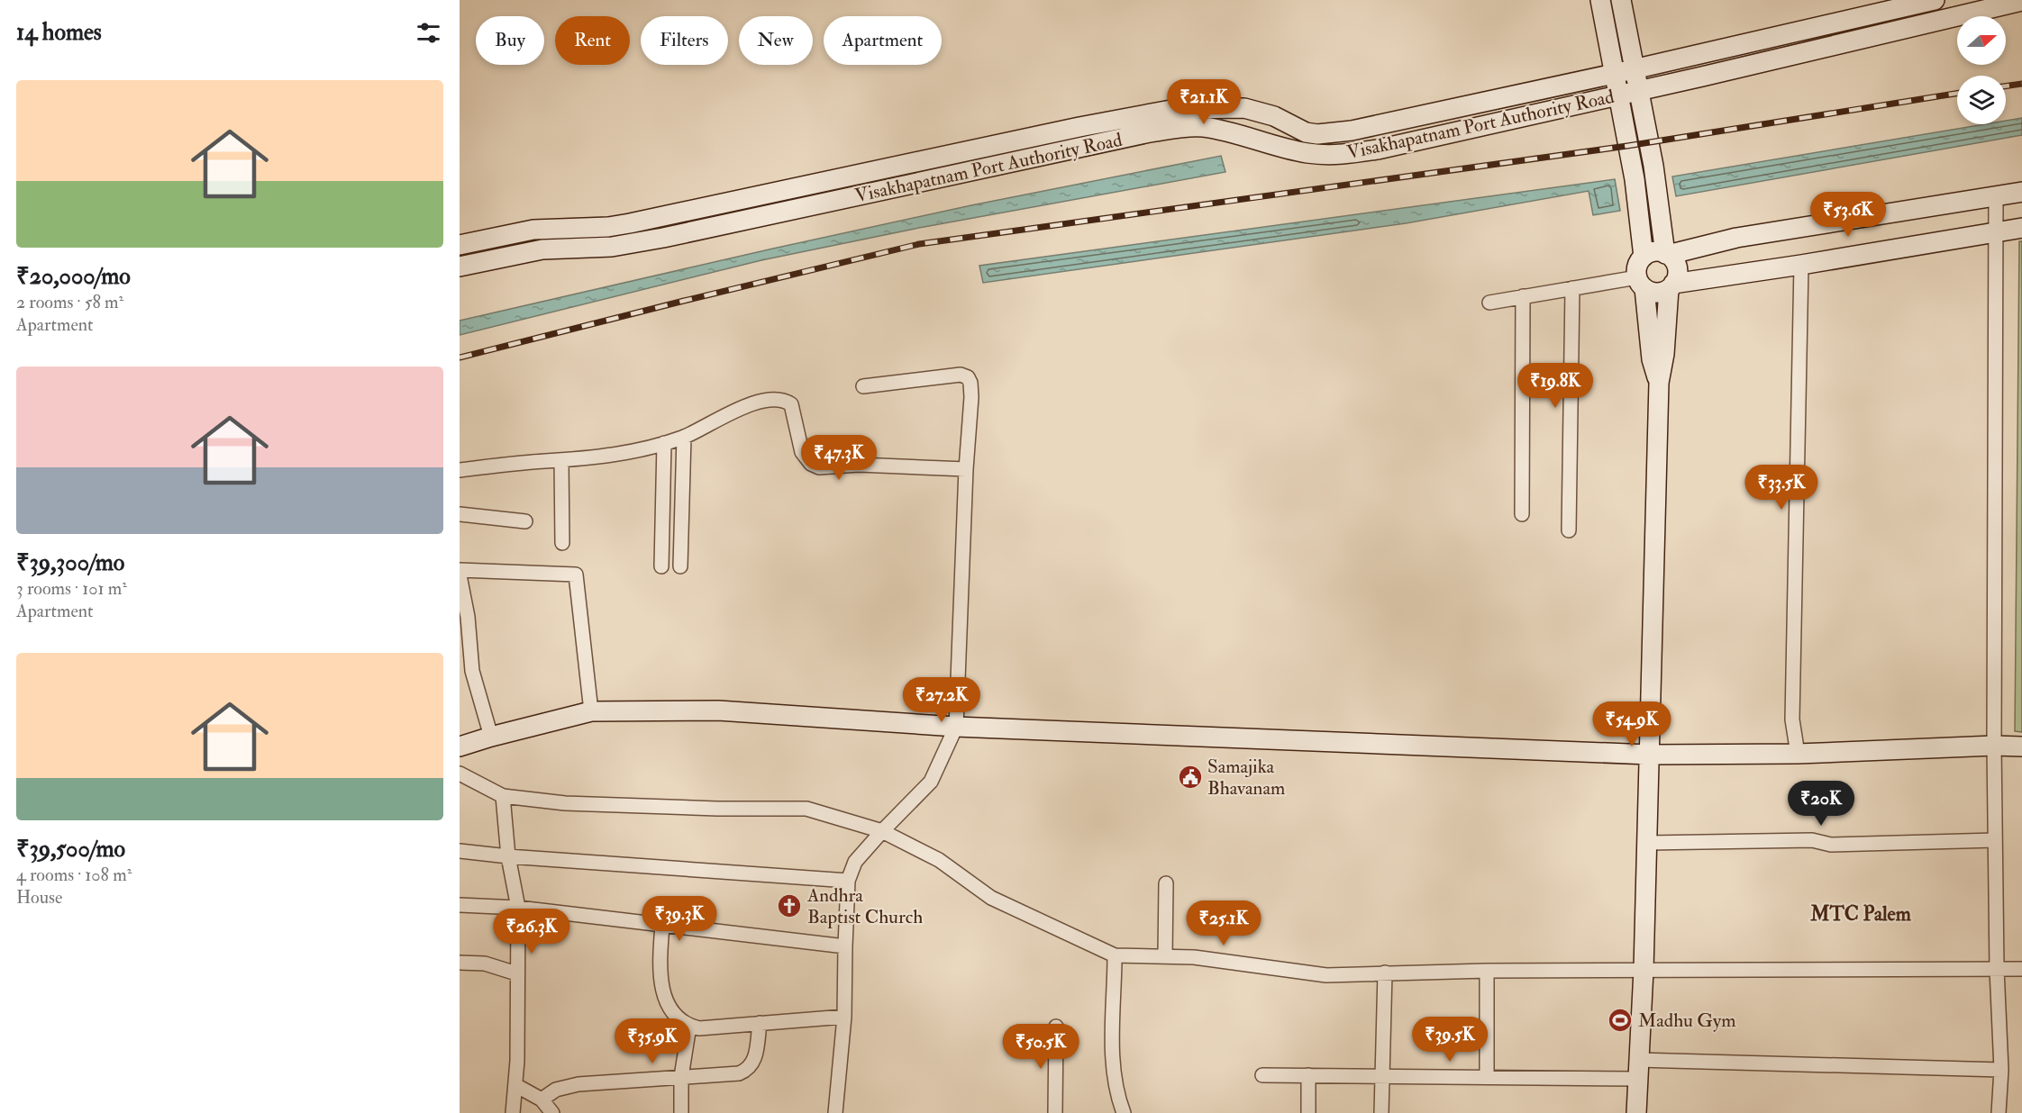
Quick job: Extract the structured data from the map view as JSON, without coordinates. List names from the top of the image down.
{
  "streets": {
    "main road": ["Visakhapatnam Port Authority Road"]
  },
  "districts": ["MTC Palem"],
  "places": {
    "public building": ["Samajika Bhavanam"],
    "church": ["Andhra Baptist Church"],
    "sports": ["Madhu Gym"]
  },
  "north": "right",
  "page": {
    "heading": "14 homes",
    "chip": [
      "Buy",
      "Rent",
      "Filters",
      "New",
      "Apartment"
    ],
    "list": [
      {
        "name": "₹20,000/mo",
        "note": "2 rooms · 58 m² · Apartment"
      },
      {
        "name": "₹39,300/mo",
        "note": "3 rooms · 101 m² · Apartment"
      },
      {
        "name": "₹39,500/mo",
        "note": "4 rooms · 108 m² · House"
      }
    ],
    "price": [
      "₹21.1K",
      "₹53.6K",
      "₹19.8K",
      "₹47.3K",
      "₹33.5K",
      "₹27.2K",
      "₹54.9K",
      "₹20K",
      "₹39.3K",
      "₹25.1K",
      "₹26.3K",
      "₹39.5K",
      "₹35.9K",
      "₹50.5K"
    ]
  }
}
